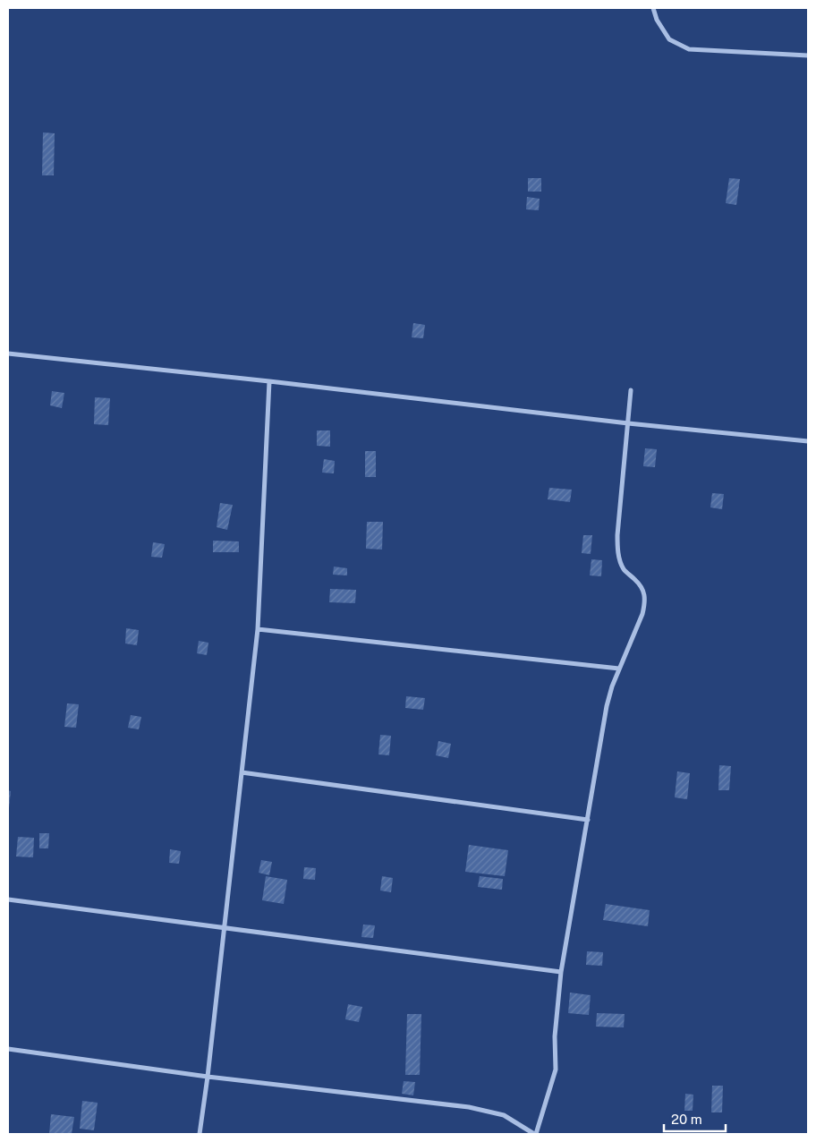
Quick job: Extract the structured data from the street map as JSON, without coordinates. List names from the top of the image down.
{
  "scale_bar": "20 m"
}
